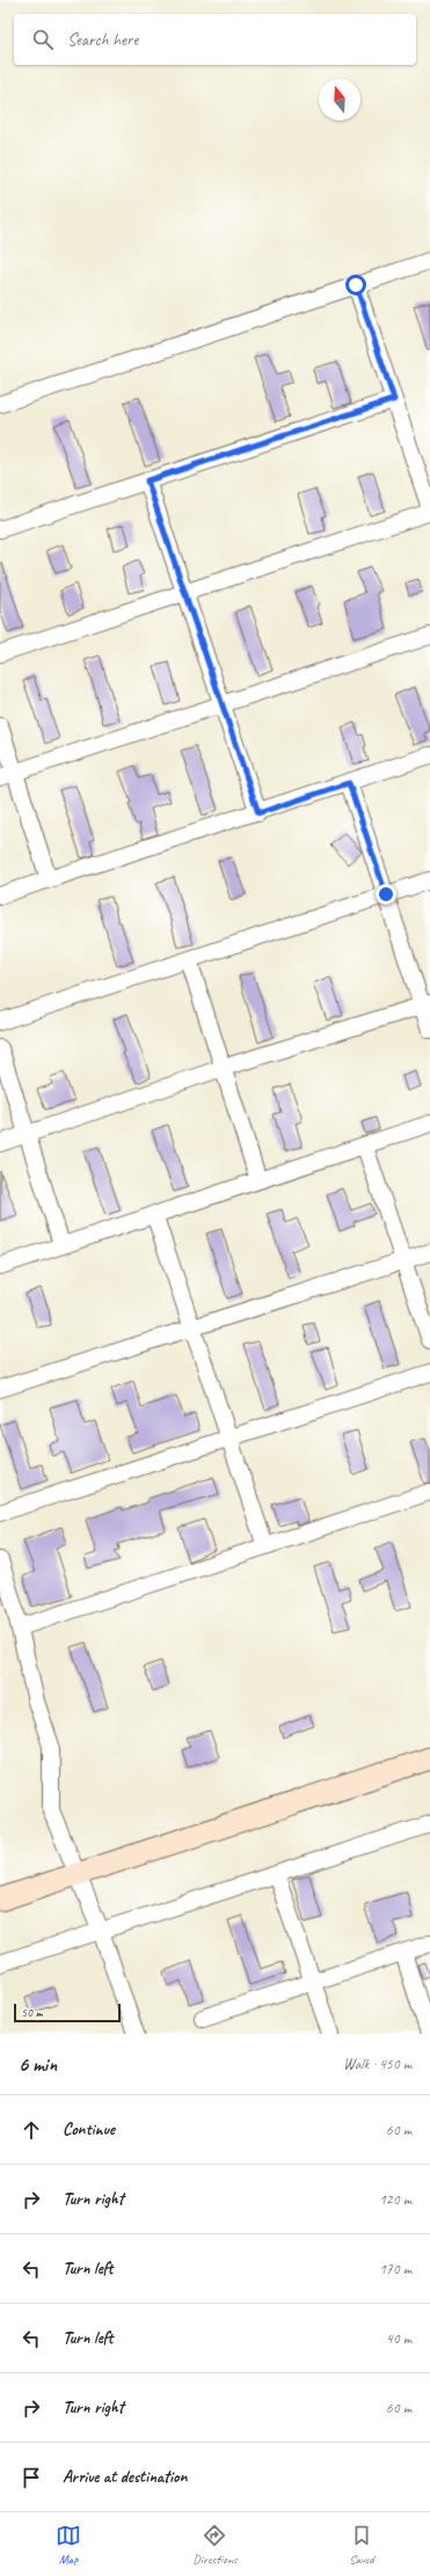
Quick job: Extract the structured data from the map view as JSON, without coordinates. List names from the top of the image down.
{
  "scale_bar": "50 m",
  "north": "top",
  "page": {
    "search": "Search here",
    "scale": "50 m",
    "heading": ["6 min", "Walk · 450 m"],
    "list": [
      ["Continue", "60 m"],
      ["Turn right", "120 m"],
      ["Turn left", "170 m"],
      ["Turn left", "40 m"],
      ["Turn right", "60 m"],
      "Arrive at destination"
    ],
    "nav": ["Map", "Directions", "Saved"]
  }
}
